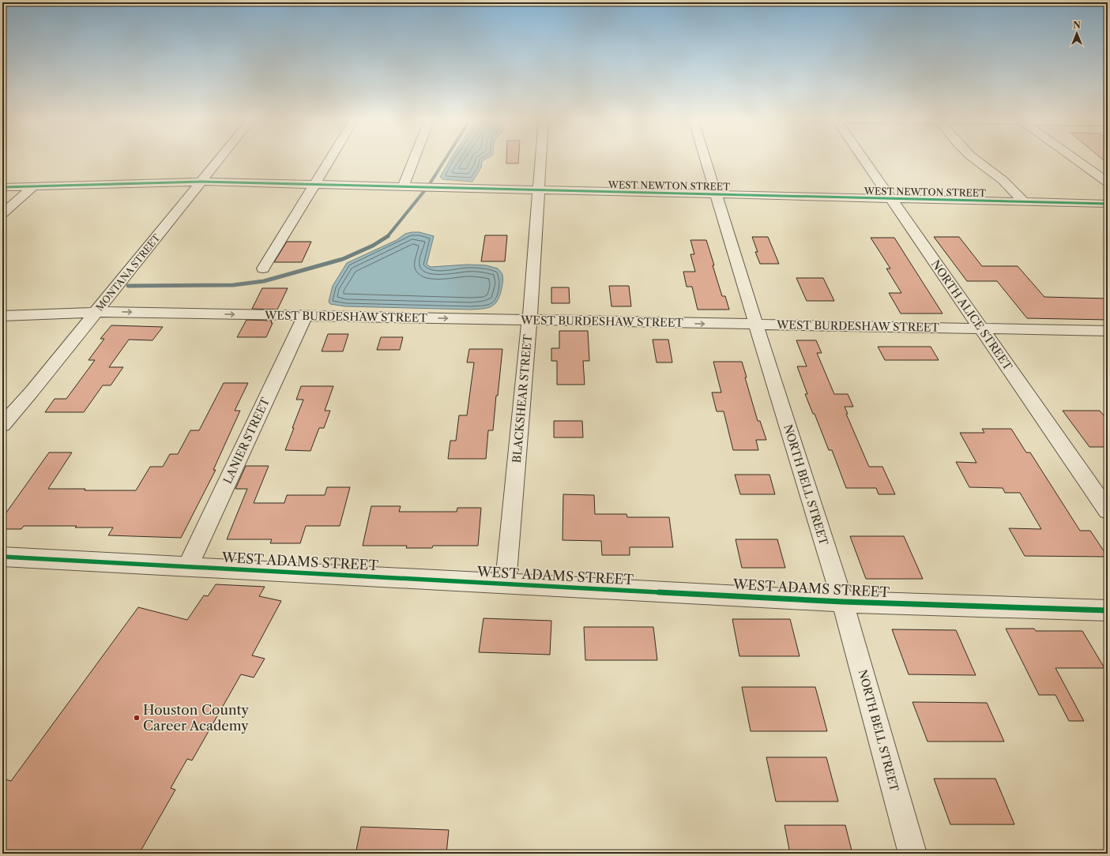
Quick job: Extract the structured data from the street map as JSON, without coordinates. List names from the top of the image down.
{
  "streets": {
    "street": [
      "WEST NEWTON STREET",
      "MONTANA STREET",
      "NORTH ALICE STREET",
      "WEST BURDESHAW STREET",
      "BLACKSHEAR STREET",
      "LANIER STREET",
      "NORTH BELL STREET",
      "WEST ADAMS STREET"
    ]
  },
  "crossings": [
    ["WEST NEWTON STREET", "MONTANA STREET"],
    ["WEST NEWTON STREET", "NORTH ALICE STREET"],
    ["WEST NEWTON STREET", "BLACKSHEAR STREET"],
    ["WEST NEWTON STREET", "NORTH BELL STREET"],
    ["MONTANA STREET", "WEST BURDESHAW STREET"],
    ["NORTH ALICE STREET", "WEST BURDESHAW STREET"],
    ["WEST BURDESHAW STREET", "BLACKSHEAR STREET"],
    ["WEST BURDESHAW STREET", "LANIER STREET"],
    ["WEST BURDESHAW STREET", "NORTH BELL STREET"],
    ["BLACKSHEAR STREET", "WEST ADAMS STREET"],
    ["LANIER STREET", "WEST ADAMS STREET"],
    ["NORTH BELL STREET", "WEST ADAMS STREET"]
  ],
  "one_way": ["WEST BURDESHAW STREET"],
  "places": ["Houston County Career Academy"],
  "north": "top"
}
